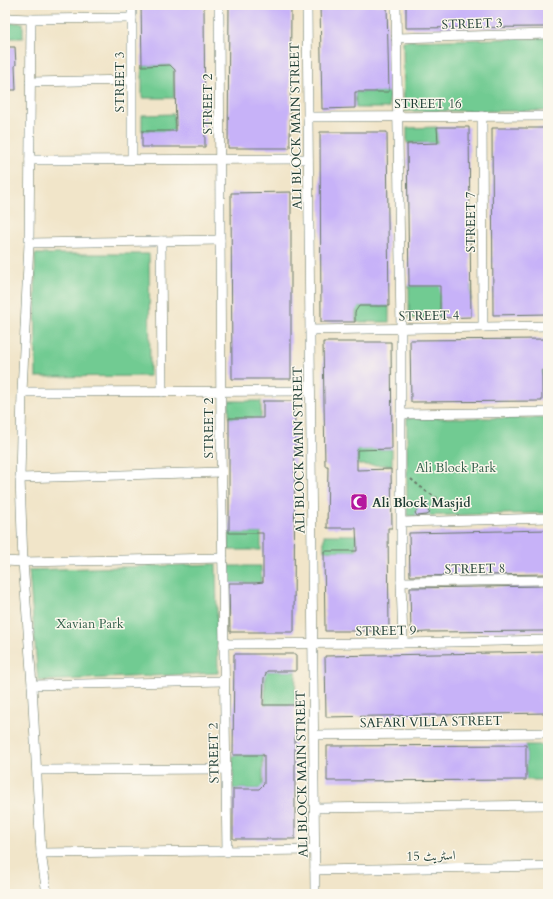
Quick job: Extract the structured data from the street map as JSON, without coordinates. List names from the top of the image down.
{
  "streets": {
    "street": [
      "STREET 3",
      "STREET 16",
      "STREET 2",
      "ALI BLOCK MAIN STREET",
      "STREET 7",
      "STREET 4",
      "STREET 8",
      "STREET 9",
      "SAFARI VILLA STREET",
      "اسٹریٹ 15"
    ]
  },
  "crossings": [
    ["STREET 16", "ALI BLOCK MAIN STREET"],
    ["STREET 16", "STREET 7"],
    ["STREET 2", "STREET 9"],
    ["ALI BLOCK MAIN STREET", "STREET 4"],
    ["ALI BLOCK MAIN STREET", "STREET 9"],
    ["ALI BLOCK MAIN STREET", "SAFARI VILLA STREET"],
    ["ALI BLOCK MAIN STREET", "اسٹریٹ 15"],
    ["STREET 7", "STREET 4"]
  ],
  "parks": ["Ali Block Park", "Xavian Park"],
  "places": {
    "mosque": ["Ali Block Masjid"]
  }
}
